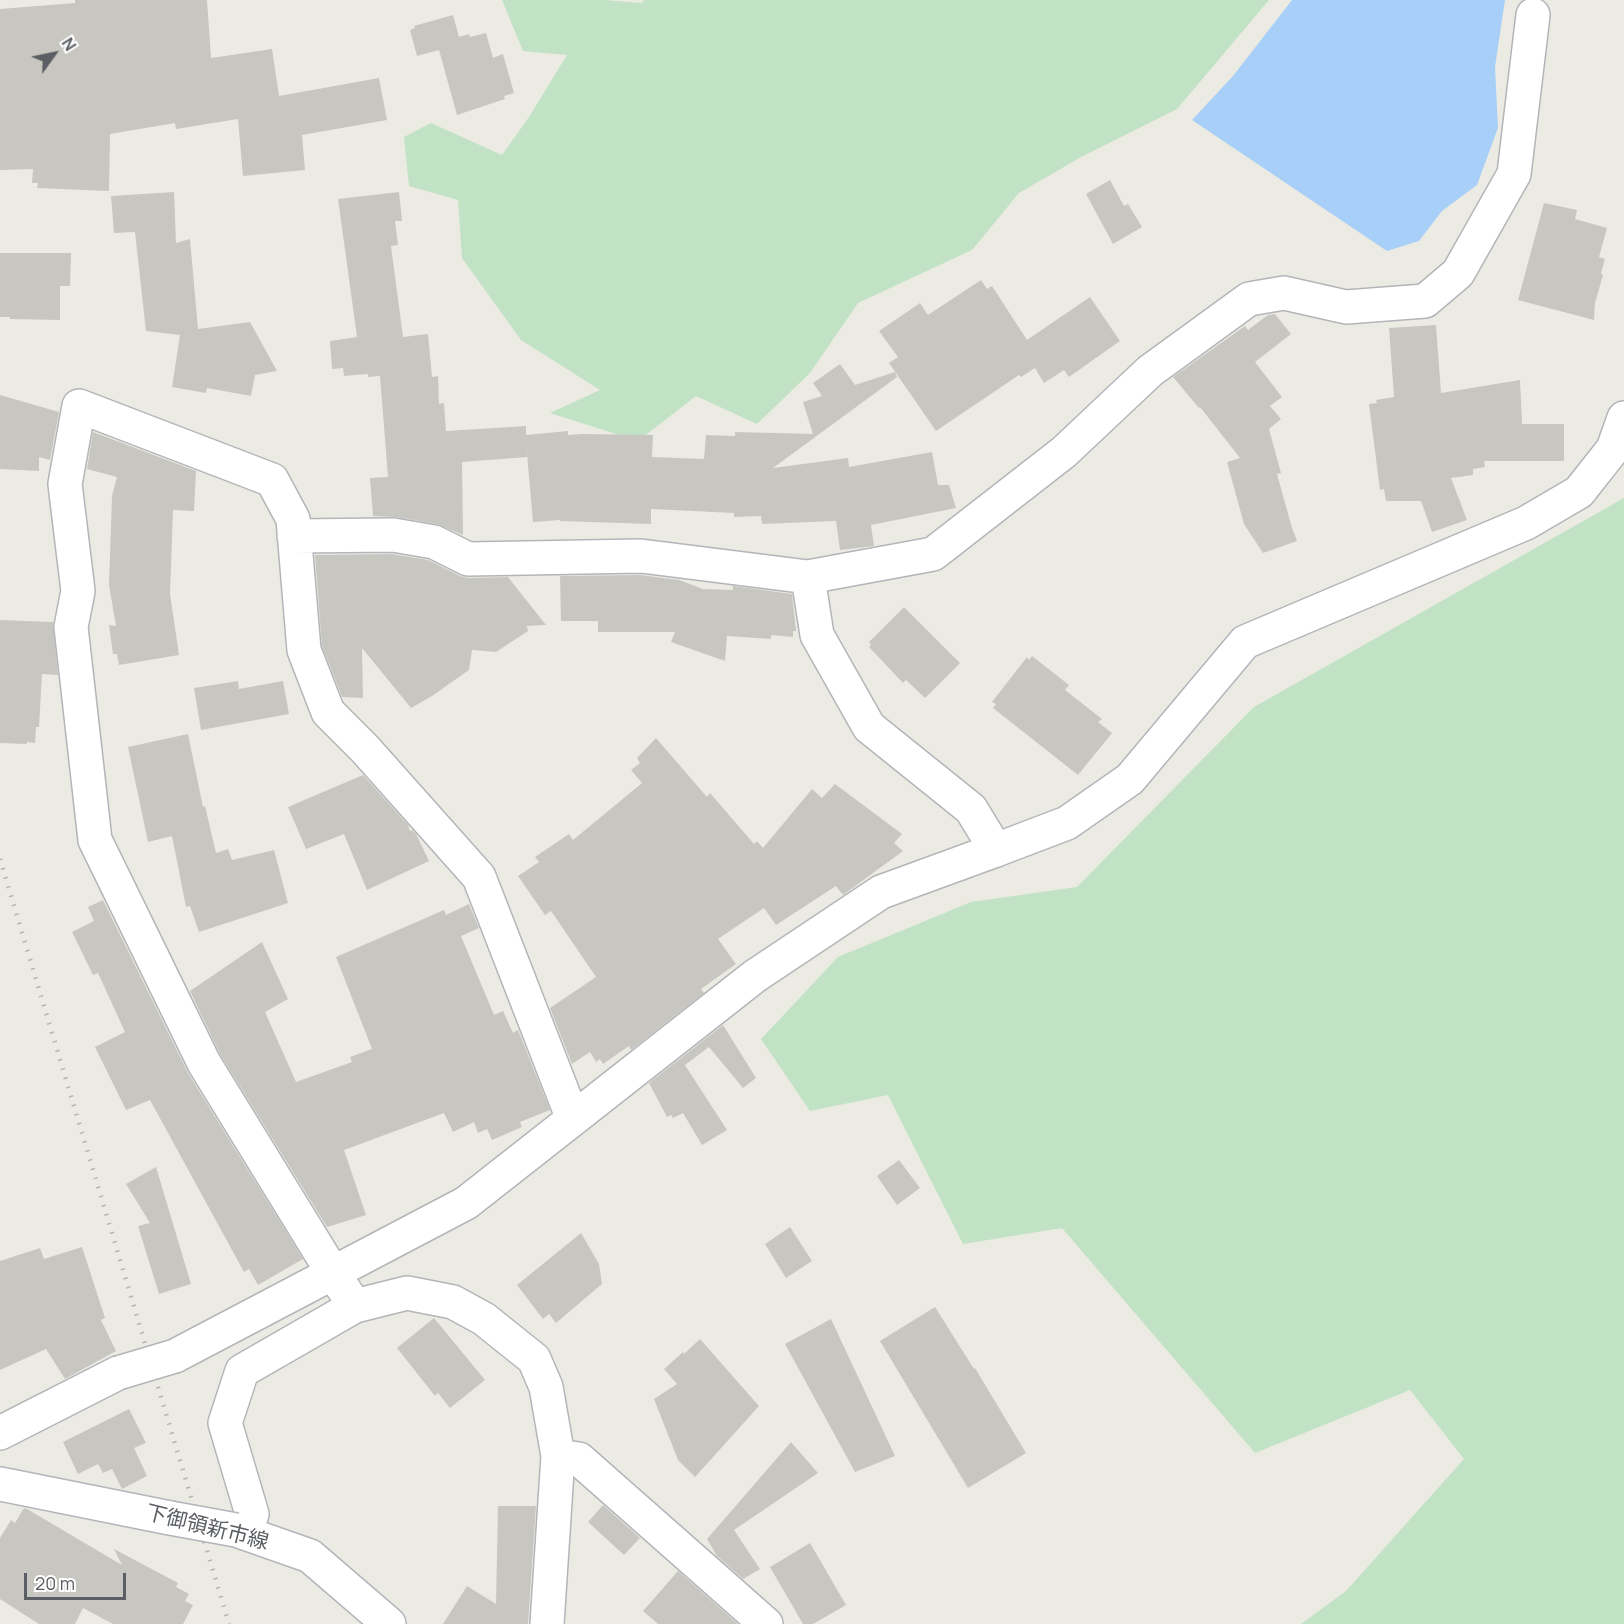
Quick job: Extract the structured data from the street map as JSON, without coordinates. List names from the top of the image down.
{
  "streets": {
    "street": ["下御領新市線"]
  },
  "scale_bar": "20 m",
  "north": "top right"
}
